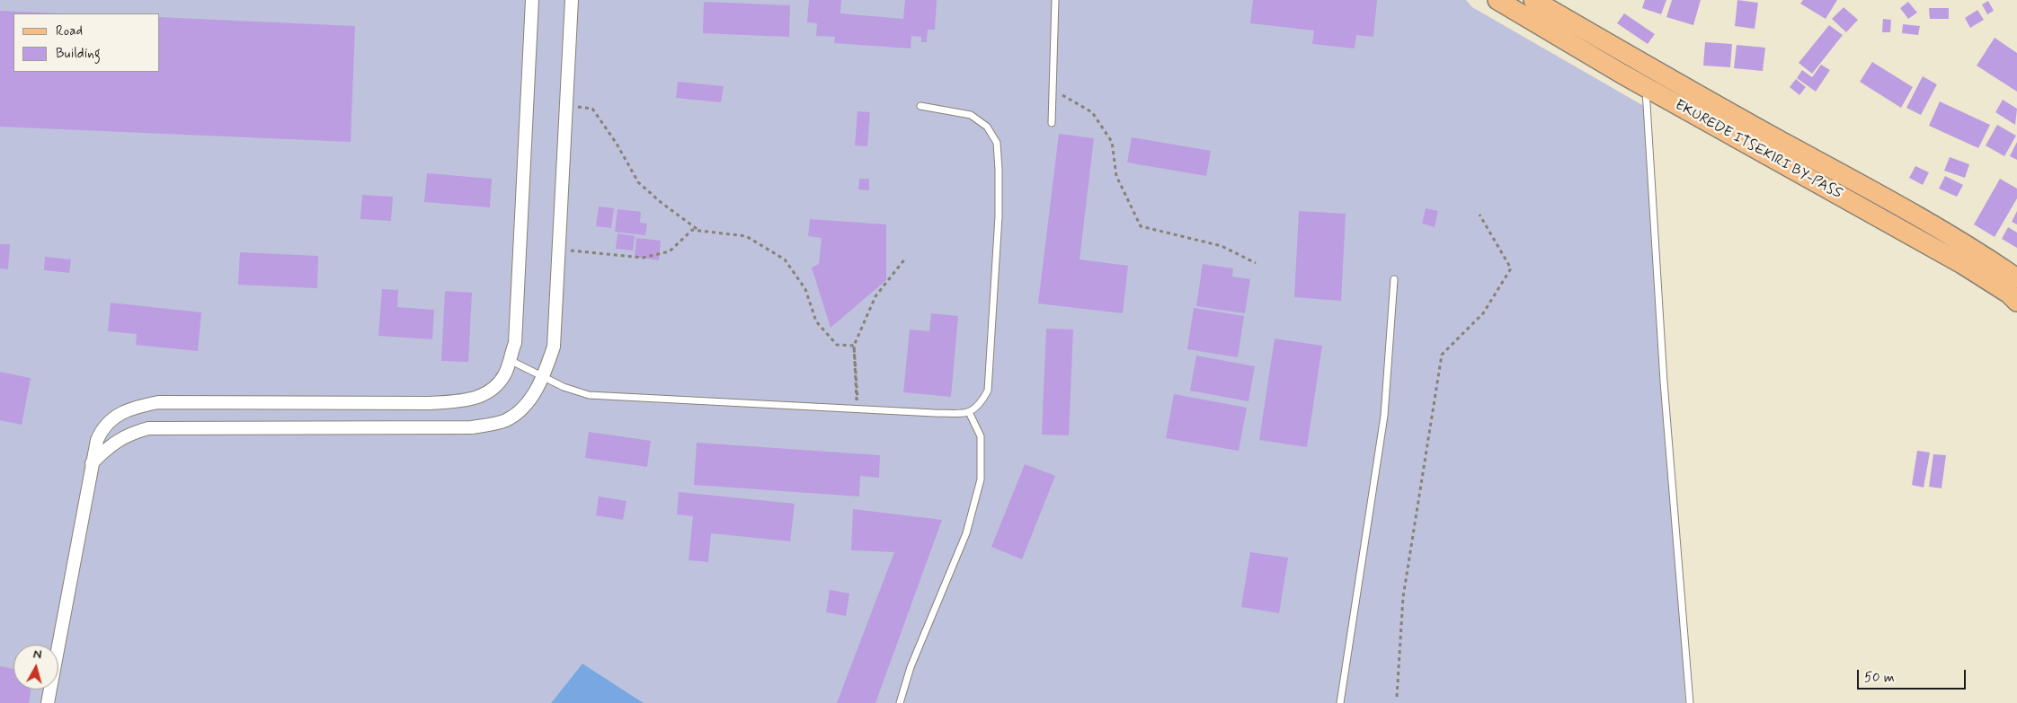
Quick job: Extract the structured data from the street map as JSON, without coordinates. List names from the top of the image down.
{
  "streets": {
    "main road": ["EKUREDE ITSEKIRI BY-PASS"]
  },
  "legend": ["Road", "Building"],
  "scale_bar": "50 m",
  "north": "top"
}
